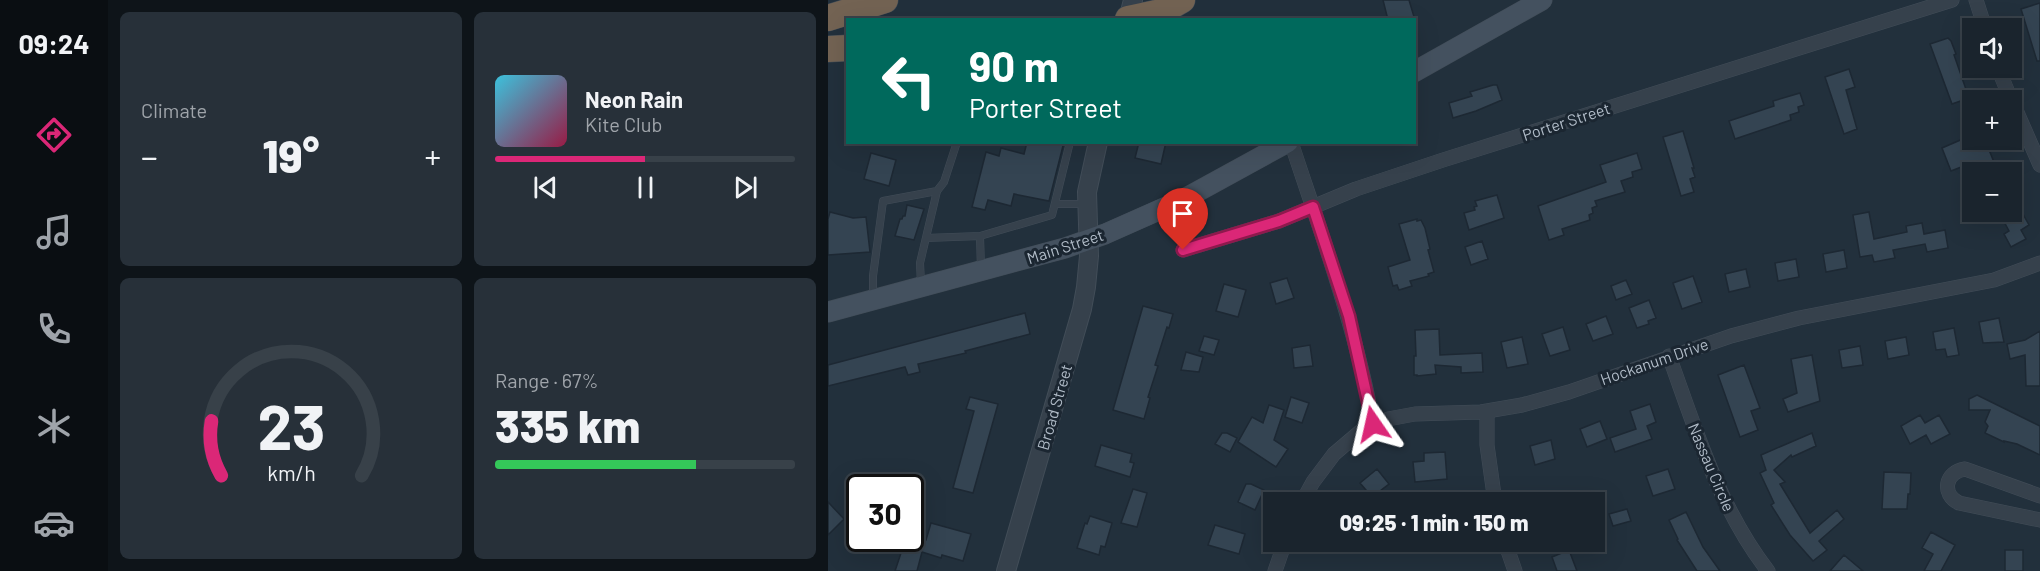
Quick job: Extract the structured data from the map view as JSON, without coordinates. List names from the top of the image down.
{
  "streets": {
    "main road": ["Main Street"],
    "street": [
      "Porter Street",
      "Hockanum Drive",
      "Broad Street",
      "Nassau Circle"
    ]
  },
  "crossings": [
    ["Main Street", "Broad Street"],
    ["Hockanum Drive", "Nassau Circle"]
  ],
  "page": {
    "tabs": "09:24",
    "tile": [
      "Climate",
      ["Range · 67%", "335 km"]
    ],
    "map_buttons": ["+", "−"],
    "turn": ["90 m", "Porter Street"],
    "song": ["Neon Rain", "Kite Club"],
    "heat": ["−", "19°", "+"],
    "limit": "30",
    "trip": "09:25 · 1 min · 150 m",
    "gauge": ["23", "km/h"]
  }
}
